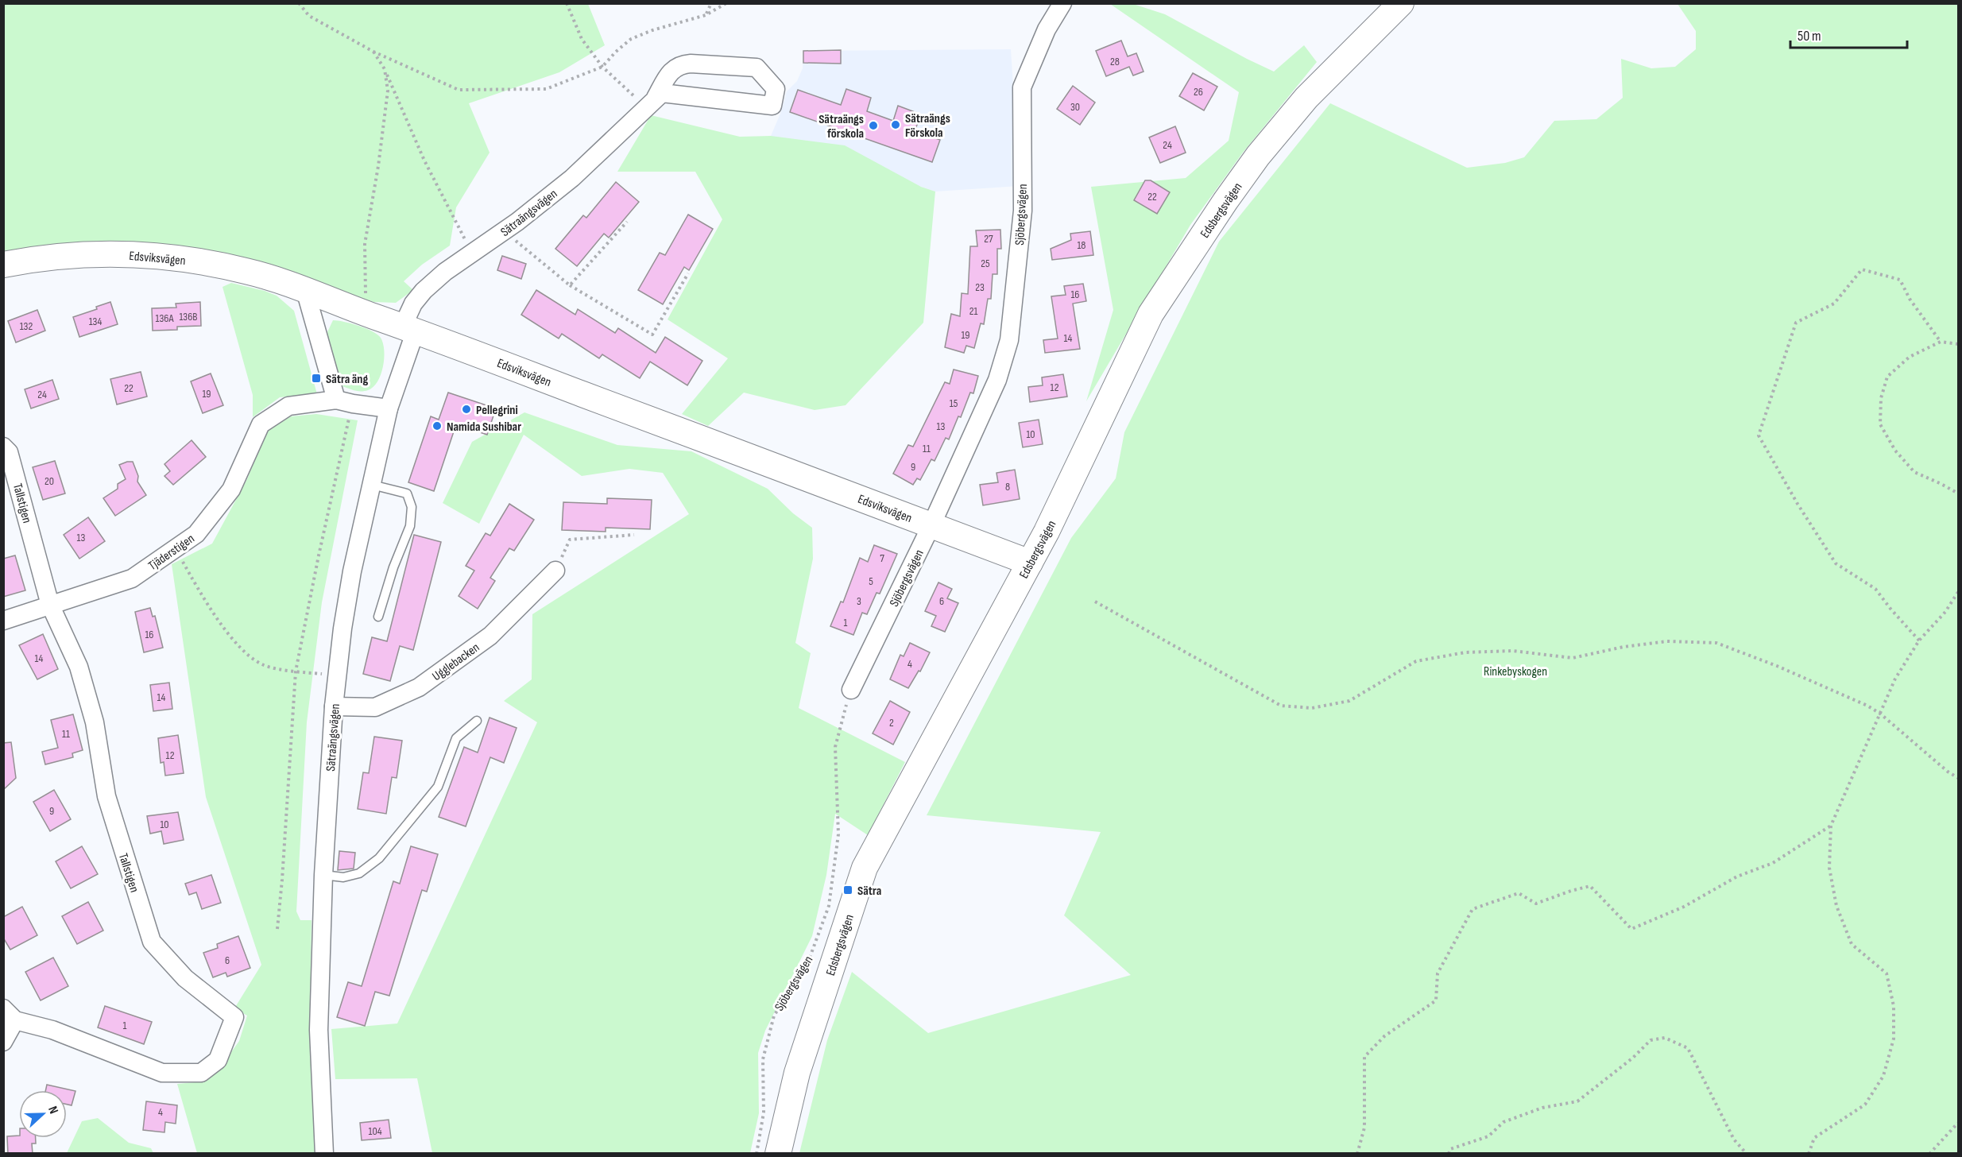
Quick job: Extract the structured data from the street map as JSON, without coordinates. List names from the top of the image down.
{
  "streets": {
    "main road": ["Edsbergsvägen", "Edsviksvägen"],
    "street": [
      "Sätraängsvägen",
      "Sjöbergsvägen",
      "Tallstigen",
      "Tjäderstigen",
      "Ugglebacken"
    ]
  },
  "crossings": [
    ["Edsbergsvägen", "Edsviksvägen"],
    ["Sätraängsvägen", "Edsviksvägen"],
    ["Sätraängsvägen", "Tjäderstigen"],
    ["Sätraängsvägen", "Ugglebacken"],
    ["Sjöbergsvägen", "Edsviksvägen"],
    ["Tallstigen", "Tjäderstigen"]
  ],
  "parks": ["Rinkebyskogen"],
  "places": {
    "other": [
      "Sätraängs Förskola",
      "Sätraängs förskola",
      "Pellegrini",
      "Namida Sushibar"
    ],
    "transit": ["Sätra äng", "Sätra"]
  },
  "house_numbers": [
    "28",
    "26",
    "30",
    "24",
    "22",
    "27",
    "18",
    "25",
    "23",
    "16",
    "21",
    "136B",
    "136A",
    "134",
    "132",
    "19",
    "14",
    "12",
    "22",
    "19",
    "24",
    "15",
    "13",
    "10",
    "11",
    "9",
    "20",
    "8",
    "13",
    "7",
    "5",
    "3",
    "6",
    "1",
    "16",
    "14",
    "4",
    "14",
    "2",
    "11",
    "12",
    "9",
    "10",
    "6",
    "1",
    "4",
    "104"
  ],
  "scale_bar": "50 m",
  "north": "right"
}
